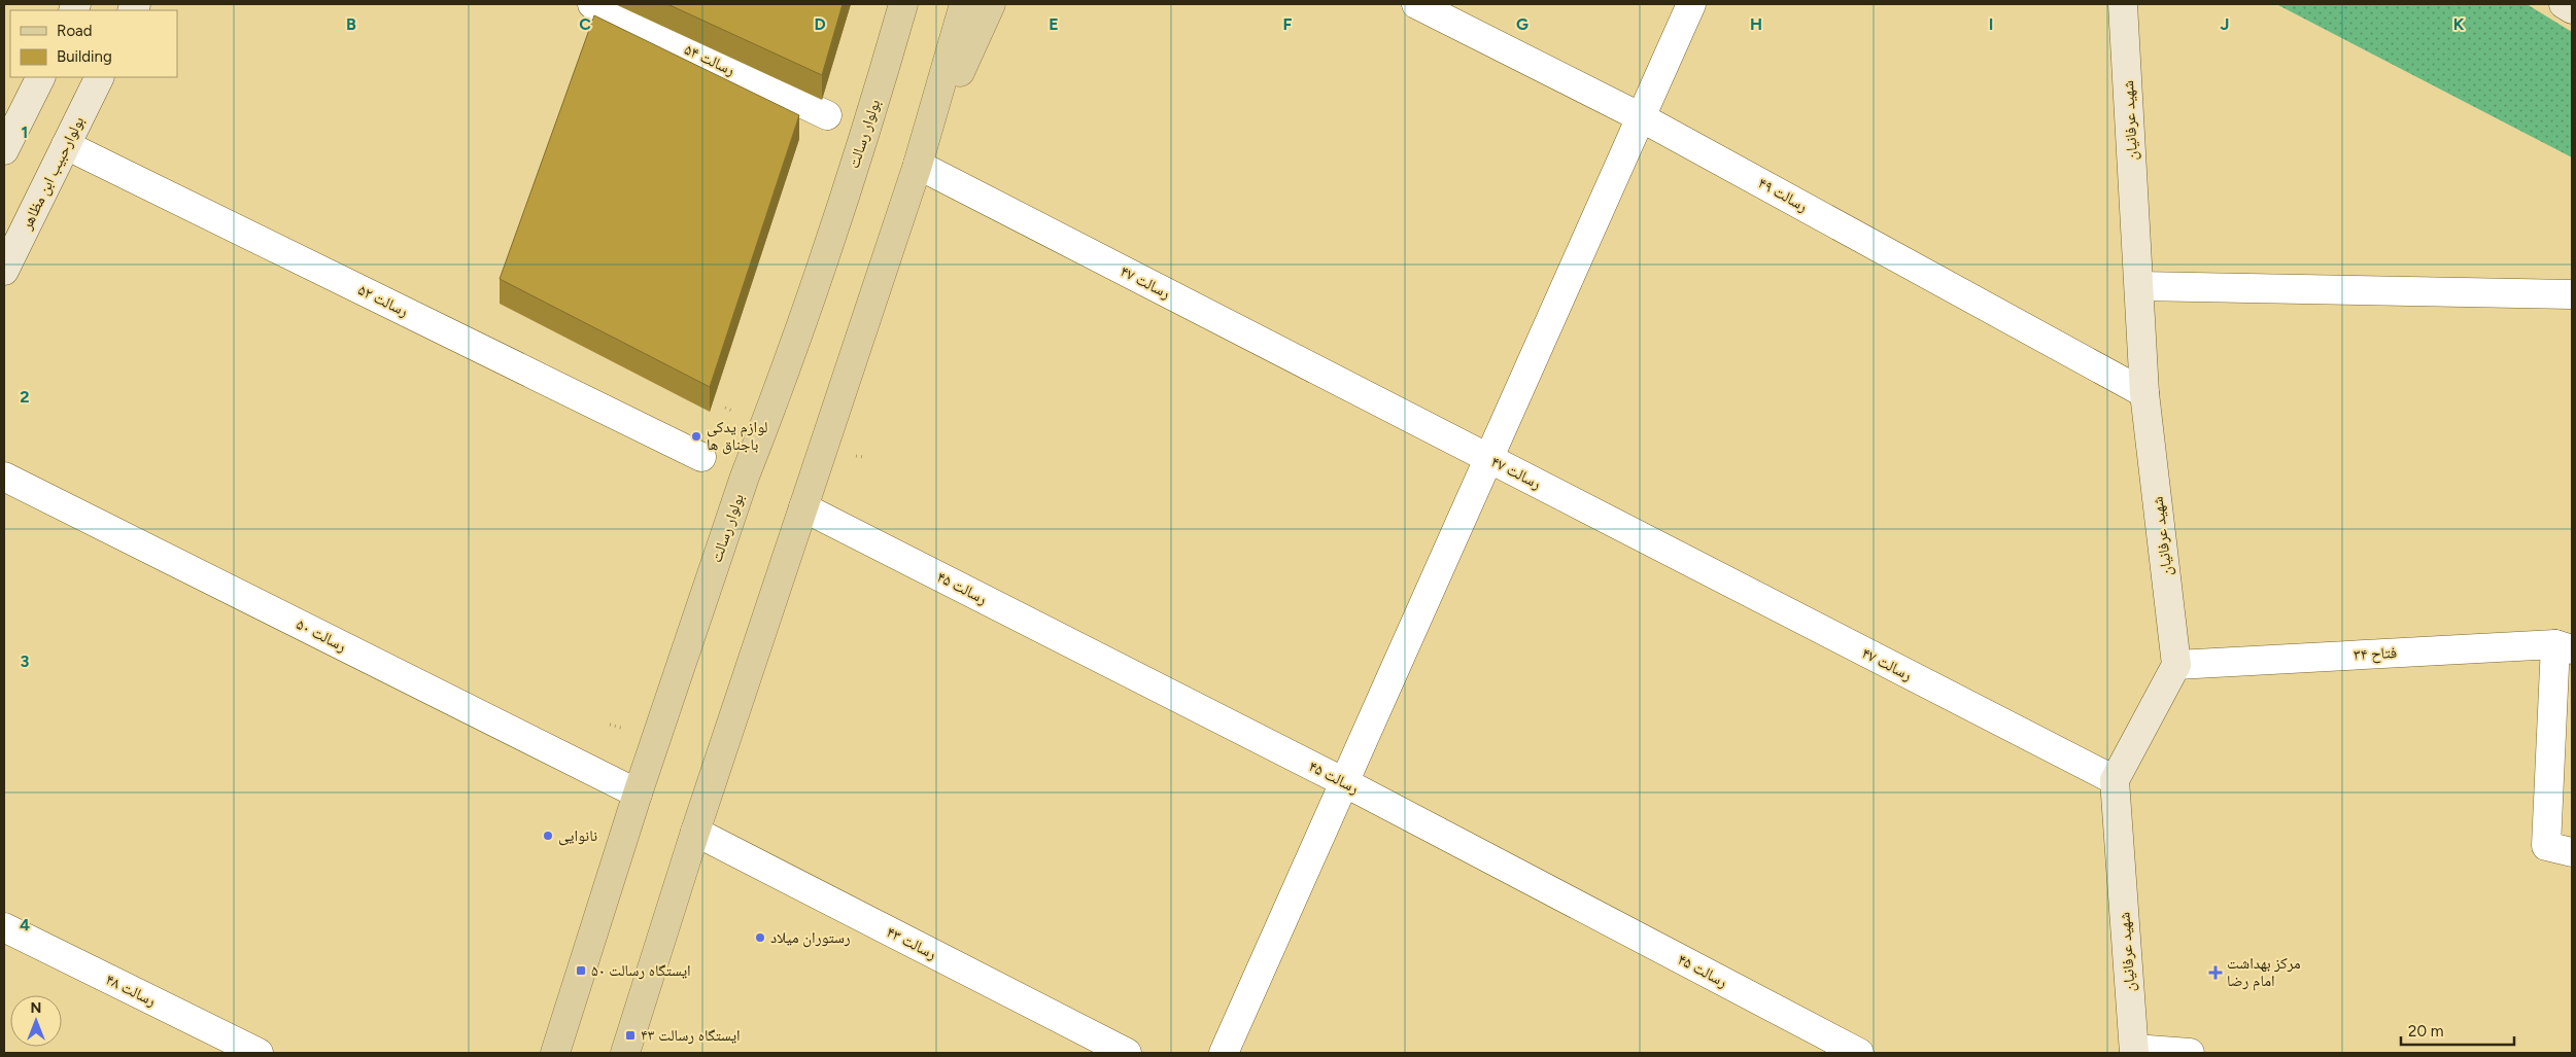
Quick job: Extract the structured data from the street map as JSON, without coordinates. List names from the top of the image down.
{
  "streets": {
    "main road": ["بولوار رسالت"],
    "street": [
      "رسالت ۵۴",
      "شهید عرفانیان",
      "بولوارحبیب ابن مظاهر",
      "رسالت ۴۹",
      "رسالت ۴۷",
      "رسالت ۵۲",
      "رسالت ۴۵",
      "رسالت ۵۰",
      "فتاح ۳۴",
      "رسالت ۴۳",
      "رسالت ۴۸"
    ]
  },
  "crossings": [
    ["شهید عرفانیان", "رسالت ۴۹"],
    ["شهید عرفانیان", "رسالت ۴۷"],
    ["شهید عرفانیان", "فتاح ۳۴"],
    ["بولوار رسالت", "رسالت ۵۰"],
    ["بولوارحبیب ابن مظاهر", "رسالت ۵۲"]
  ],
  "places": {
    "other": ["لوازم یدکی باجناق ها", "نانوایی", "رستوران میلاد"],
    "transit": ["ایستگاه رسالت ۵۰", "ایستگاه رسالت ۴۳"],
    "health": ["مرکز بهداشت امام رضا"]
  },
  "legend": ["Road", "Building"],
  "scale_bar": "20 m",
  "north": "top",
  "grid": {
    "columns": [
      "B",
      "C",
      "D",
      "E",
      "F",
      "G",
      "H",
      "I",
      "J",
      "K"
    ],
    "rows": [
      "1",
      "2",
      "3",
      "4"
    ]
  }
}
